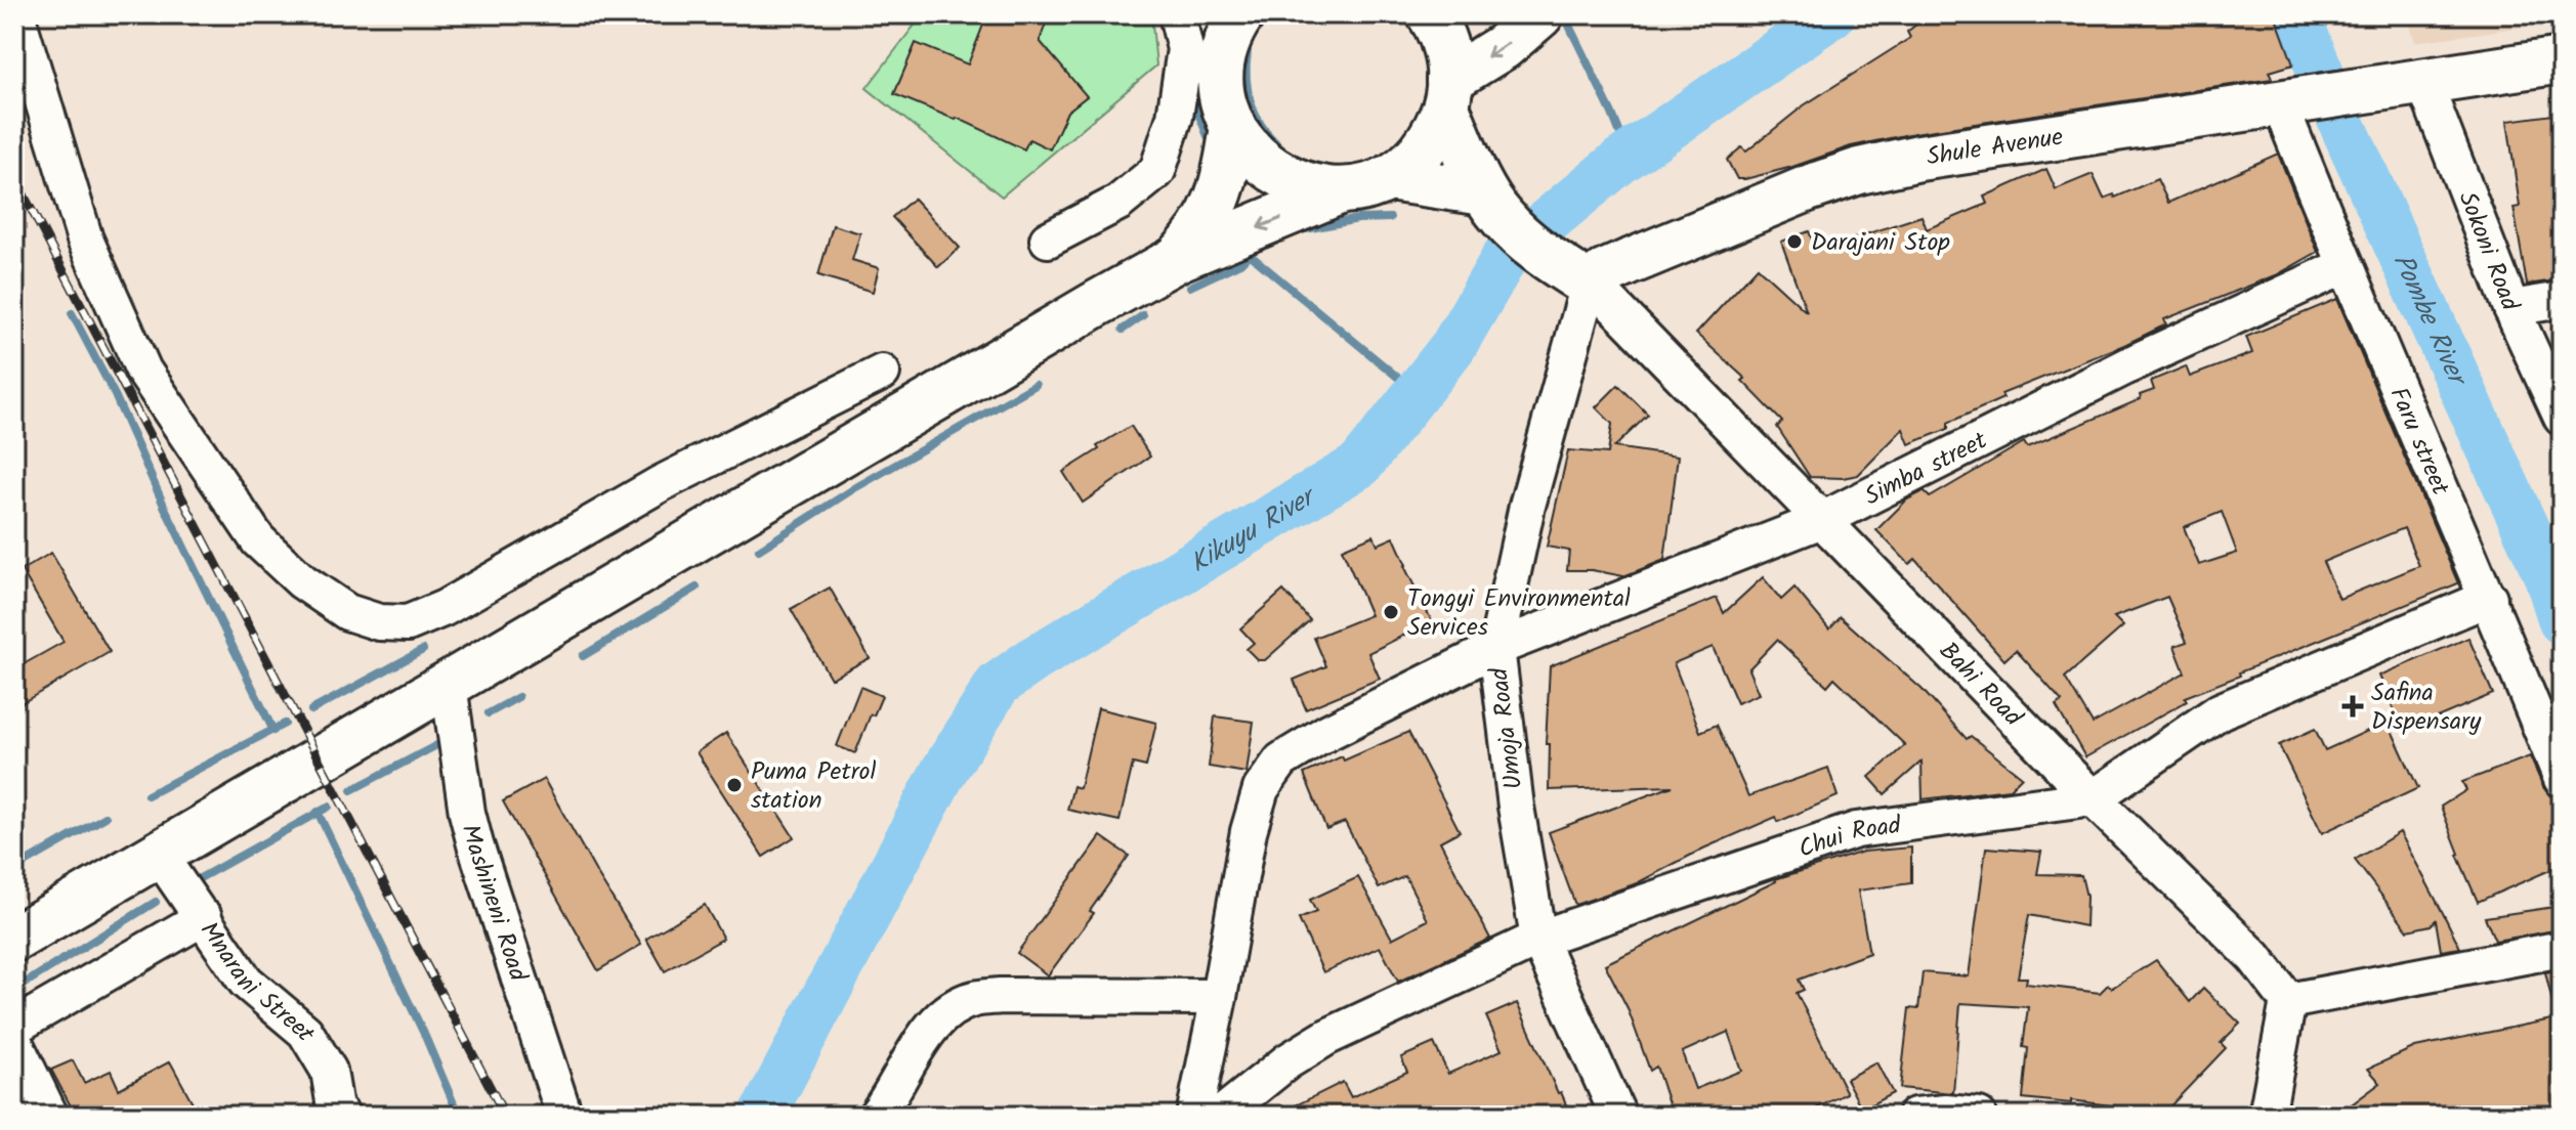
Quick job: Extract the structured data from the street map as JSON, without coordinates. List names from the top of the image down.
{
  "streets": {
    "main road": ["Shule Avenue"],
    "street": [
      "Sokoni Road",
      "Faru street",
      "Simba street",
      "Bahi Road",
      "Umoja Road",
      "Chui Road",
      "Mashineni Road",
      "Mnarani Street"
    ]
  },
  "crossings": [
    ["Shule Avenue", "Sokoni Road"],
    ["Shule Avenue", "Faru street"],
    ["Shule Avenue", "Bahi Road"],
    ["Shule Avenue", "Umoja Road"],
    ["Faru street", "Simba street"],
    ["Faru street", "Chui Road"],
    ["Simba street", "Bahi Road"],
    ["Simba street", "Umoja Road"],
    ["Bahi Road", "Umoja Road"],
    ["Bahi Road", "Chui Road"],
    ["Umoja Road", "Chui Road"]
  ],
  "water": ["Pombe River", "Kikuyu River"],
  "places": {
    "other": ["Darajani Stop", "Tongyi Environmental Services", "Puma Petrol station"],
    "health": ["Safina Dispensary"]
  }
}
